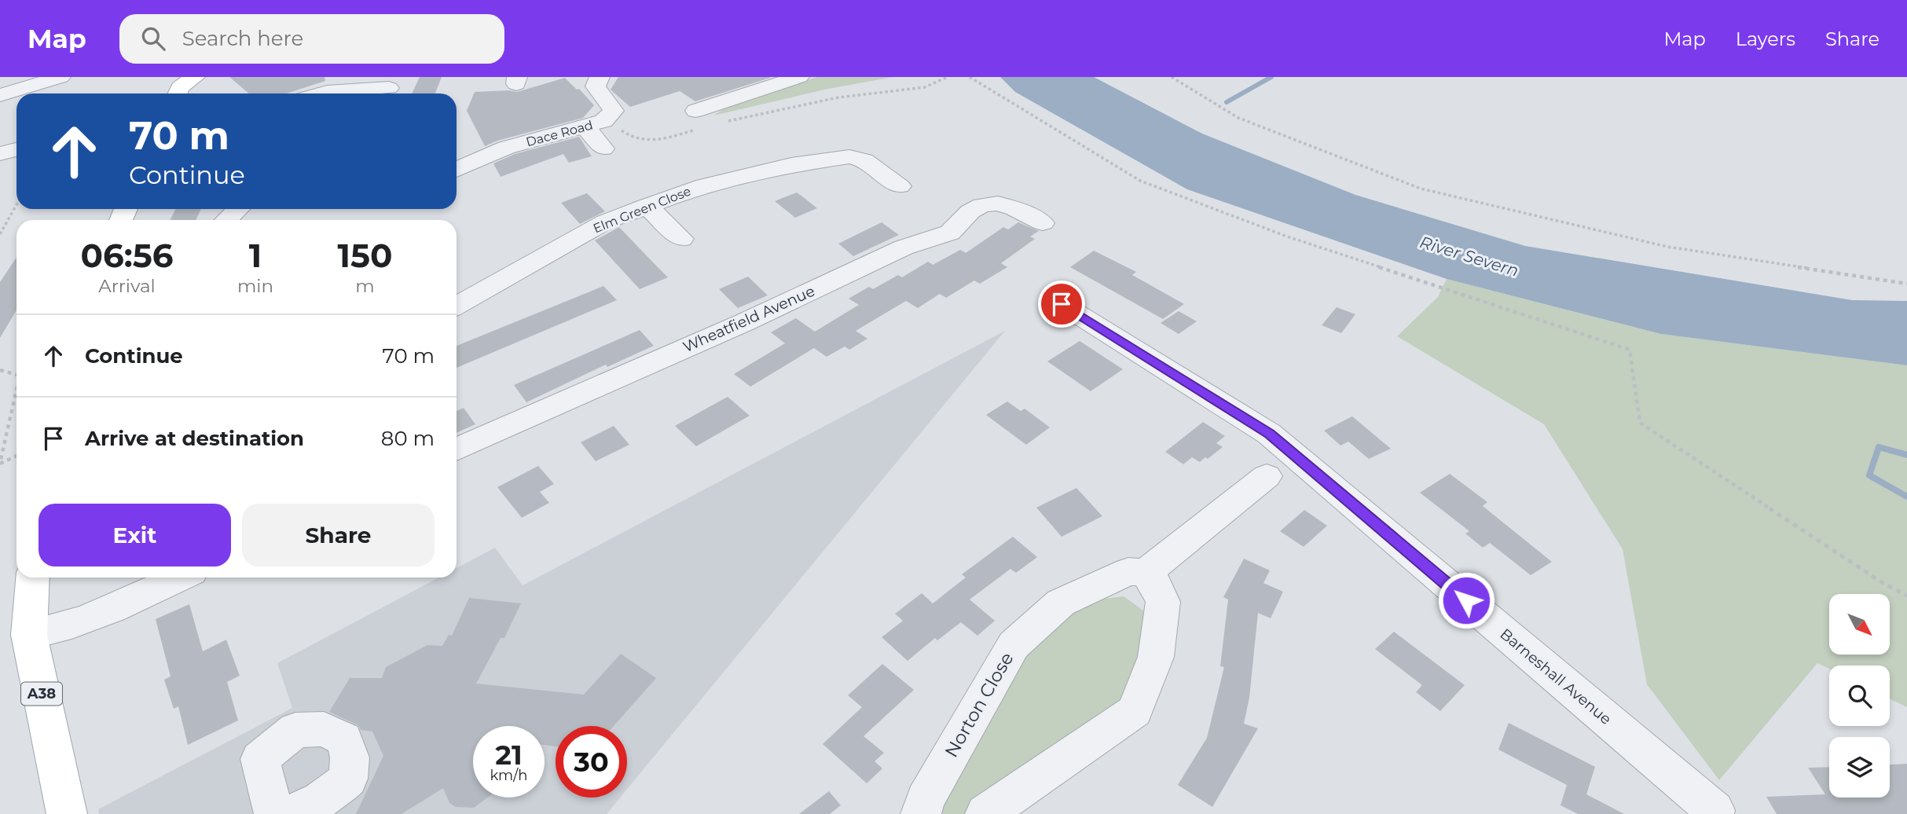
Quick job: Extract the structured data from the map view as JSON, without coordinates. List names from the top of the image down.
{
  "streets": {
    "main road": ["A38"],
    "street": [
      "Dace Road",
      "Elm Green Close",
      "Wheatfield Avenue",
      "Barneshall Avenue",
      "Norton Close"
    ]
  },
  "water": ["River Severn"],
  "north": "bottom right",
  "page": {
    "header": "Map",
    "search": "Search here",
    "nav": ["Map", "Layers", "Share"],
    "turn": ["70 m", "Continue"],
    "eta": [
      "06:56",
      "Arrival",
      "1",
      "min",
      "150",
      "m"
    ],
    "list": [
      {
        "name": "Continue",
        "value": "70 m"
      },
      {
        "name": "Arrive at destination",
        "value": "80 m"
      }
    ],
    "buttons": ["Exit", "Share"],
    "speed": "21 km/h",
    "limit": "30"
  }
}
